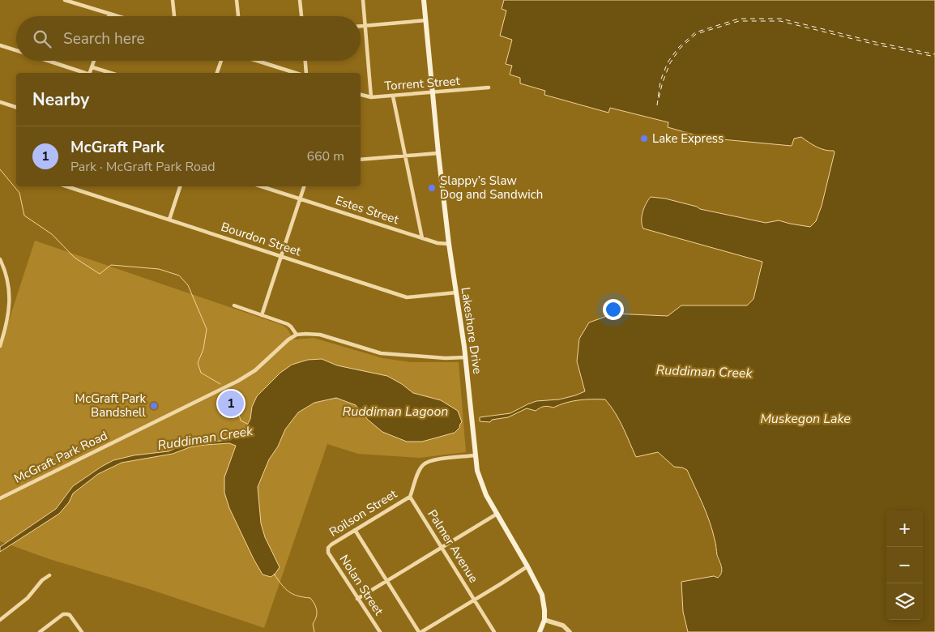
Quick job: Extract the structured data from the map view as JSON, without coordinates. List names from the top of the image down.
{
  "streets": {
    "main road": ["Lakeshore Drive"],
    "street": [
      "Torrent Street",
      "Estes Street",
      "Bourdon Street",
      "McGraft Park Road",
      "Roilson Street",
      "Palmer Avenue",
      "Nolan Street"
    ]
  },
  "crossings": [
    ["Torrent Street", "Lakeshore Drive"],
    ["Estes Street", "Lakeshore Drive"],
    ["Bourdon Street", "Lakeshore Drive"],
    ["Roilson Street", "Palmer Avenue"],
    ["Roilson Street", "Nolan Street"]
  ],
  "water": ["Ruddiman Creek", "Ruddiman Lagoon", "Muskegon Lake"],
  "places": ["Lake Express", "Slappy’s Slaw Dog and Sandwich", "McGraft Park Bandshell"],
  "page": {
    "search": "Search here",
    "heading": "Nearby",
    "list": [
      {
        "mark": "1",
        "name": "McGraft Park",
        "note": "Park · McGraft Park Road",
        "value": "660 m"
      }
    ],
    "pins": "1",
    "map_buttons": ["+", "−"]
  }
}
